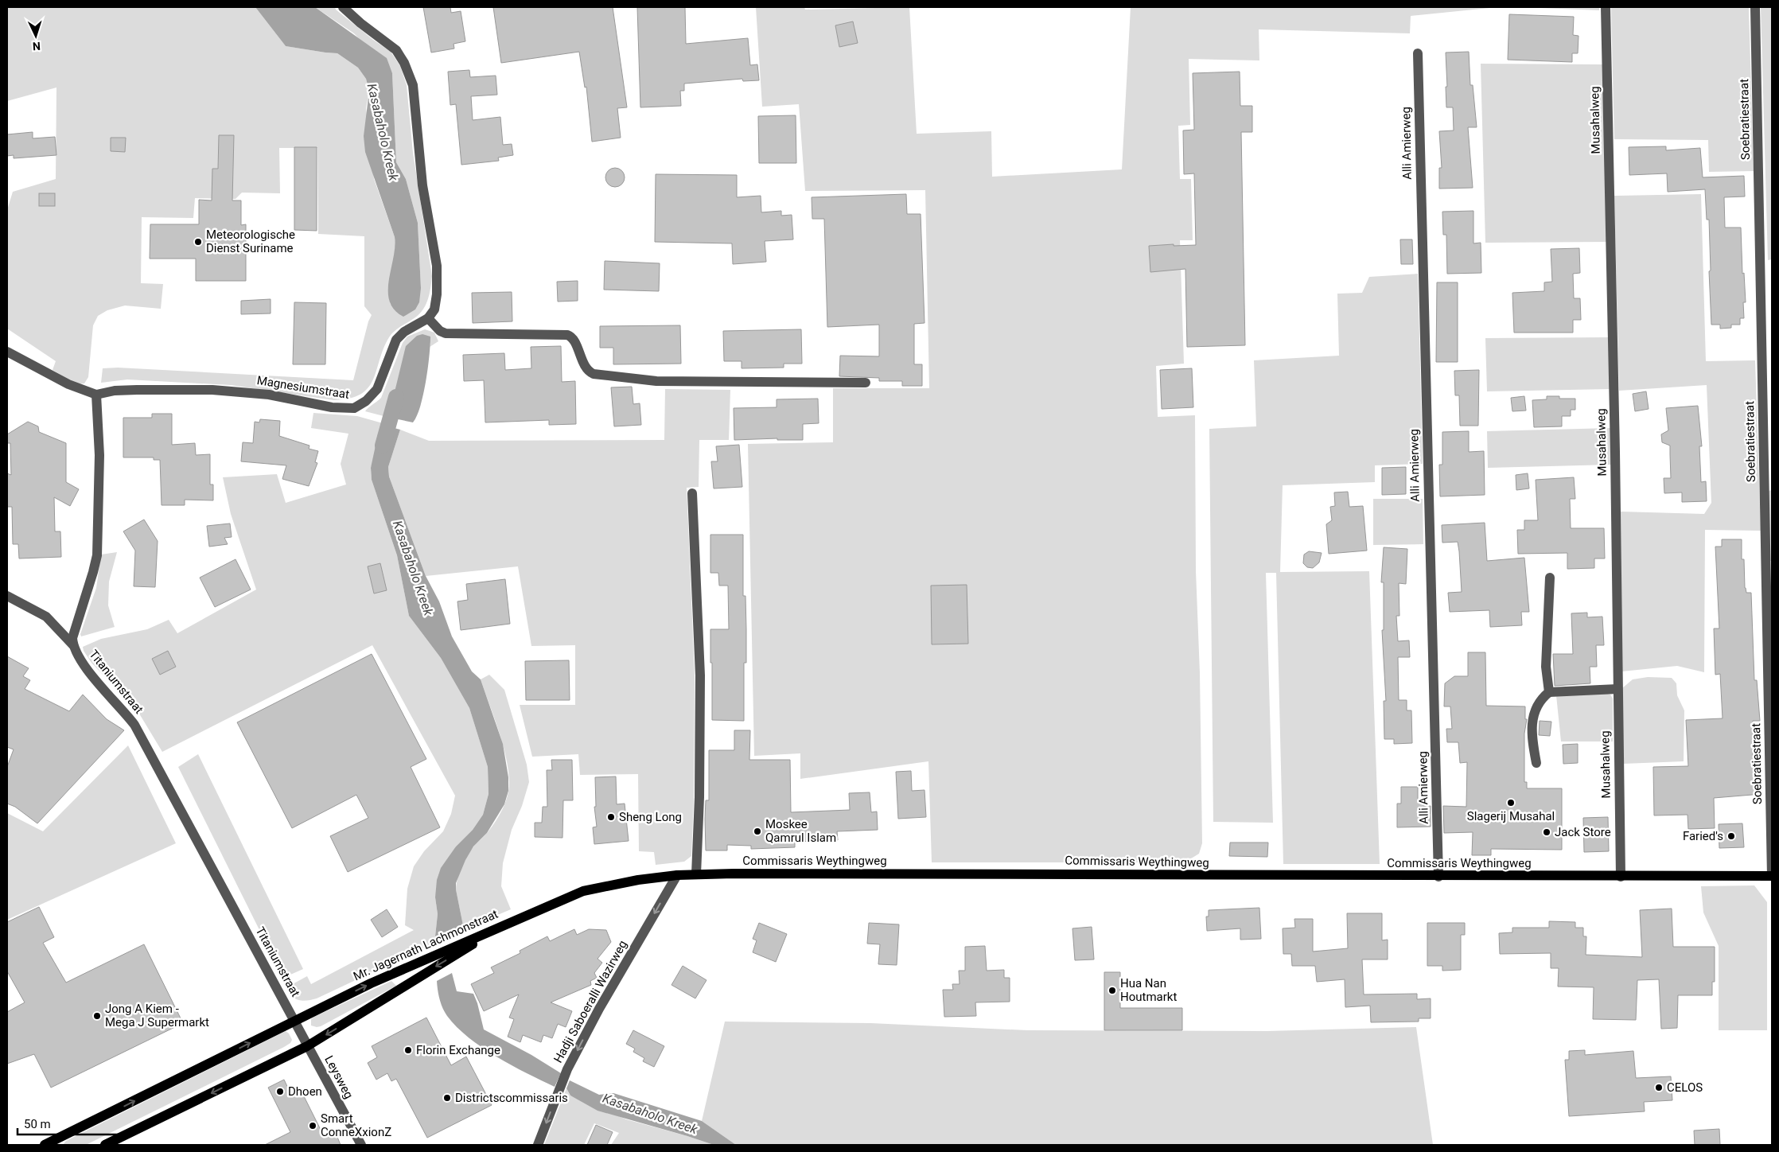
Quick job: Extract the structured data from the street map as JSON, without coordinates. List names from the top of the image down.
{
  "streets": {
    "main road": ["Commissaris Weythingweg", "Mr. Jagernath Lachmonstraat"],
    "street": [
      "Soebratiestraat",
      "Musahalweg",
      "Alli Amierweg",
      "Magnesiumstraat",
      "Titaniumstraat",
      "Hadji Saboeralli Wazirweg",
      "Leysweg"
    ]
  },
  "crossings": [
    ["Soebratiestraat", "Commissaris Weythingweg"],
    ["Musahalweg", "Commissaris Weythingweg"],
    ["Alli Amierweg", "Commissaris Weythingweg"],
    ["Magnesiumstraat", "Titaniumstraat"],
    ["Titaniumstraat", "Mr. Jagernath Lachmonstraat"],
    ["Titaniumstraat", "Leysweg"],
    ["Commissaris Weythingweg", "Mr. Jagernath Lachmonstraat"],
    ["Commissaris Weythingweg", "Hadji Saboeralli Wazirweg"],
    ["Mr. Jagernath Lachmonstraat", "Leysweg"]
  ],
  "one_way": ["Hadji Saboeralli Wazirweg"],
  "water": ["Kasabaholo Kreek"],
  "places": [
    "Meteorologische Dienst Suriname",
    "Slagerij Musahal",
    "Sheng Long",
    "Moskee Qamrul Islam",
    "Jack Store",
    "Faried's",
    "Hua Nan Houtmarkt",
    "Jong A Kiem - Mega J Supermarkt",
    "Florin Exchange",
    "CELOS",
    "Dhoen",
    "Districtscommissaris",
    "Smart ConneXxionZ"
  ],
  "scale_bar": "50 m",
  "north": "bottom"
}
